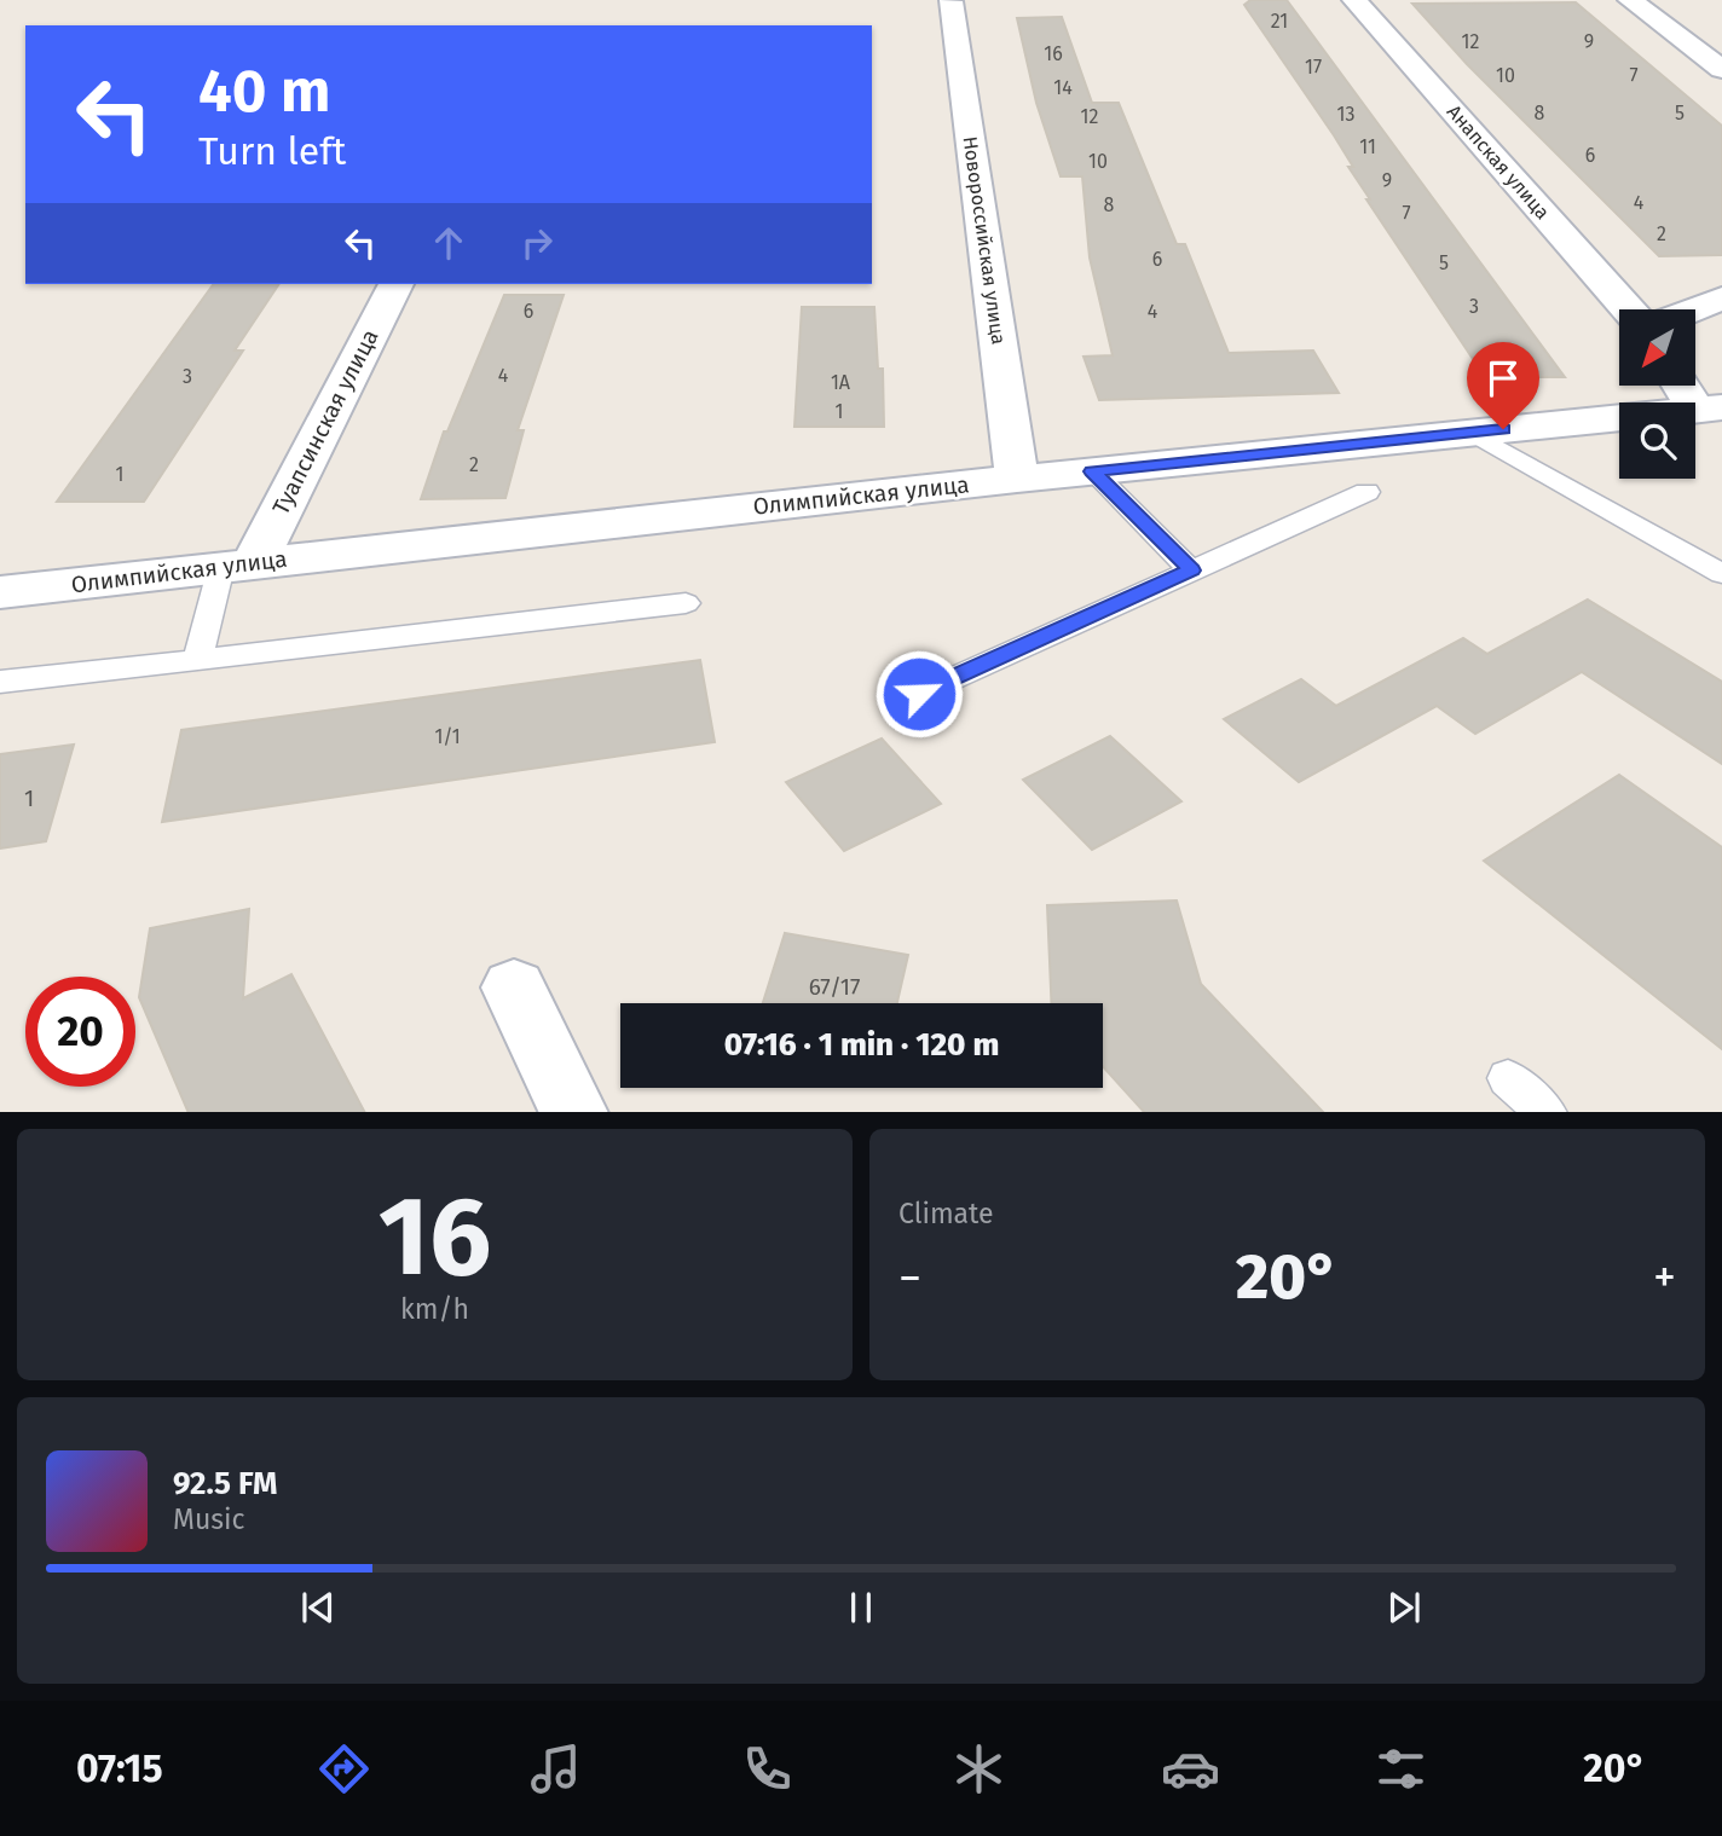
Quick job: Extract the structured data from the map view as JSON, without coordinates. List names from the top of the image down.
{
  "streets": {
    "street": [
      "Анапская улица",
      "Новороссийская улица",
      "Туапсинская улица",
      "Олимпийская улица"
    ]
  },
  "crossings": [
    ["Новороссийская улица", "Олимпийская улица"],
    ["Туапсинская улица", "Олимпийская улица"]
  ],
  "house_numbers": [
    "21",
    "12",
    "9",
    "16",
    "17",
    "10",
    "7",
    "14",
    "8",
    "5",
    "13",
    "12",
    "11",
    "6",
    "10",
    "9",
    "4",
    "8",
    "7",
    "2",
    "6",
    "5",
    "3",
    "6",
    "4",
    "4",
    "3",
    "1А",
    "1",
    "2",
    "1",
    "1/1",
    "1",
    "67/17"
  ],
  "north": "bottom left",
  "page": {
    "turn": ["40 m", "Turn left"],
    "limit": "20",
    "trip": "07:16 · 1 min · 120 m",
    "tile": [
      ["16", "km/h"],
      "Climate"
    ],
    "heat": ["−", "20°", "+"],
    "song": ["92.5 FM", "Music"],
    "tabs": ["07:15", "20°"]
  }
}
